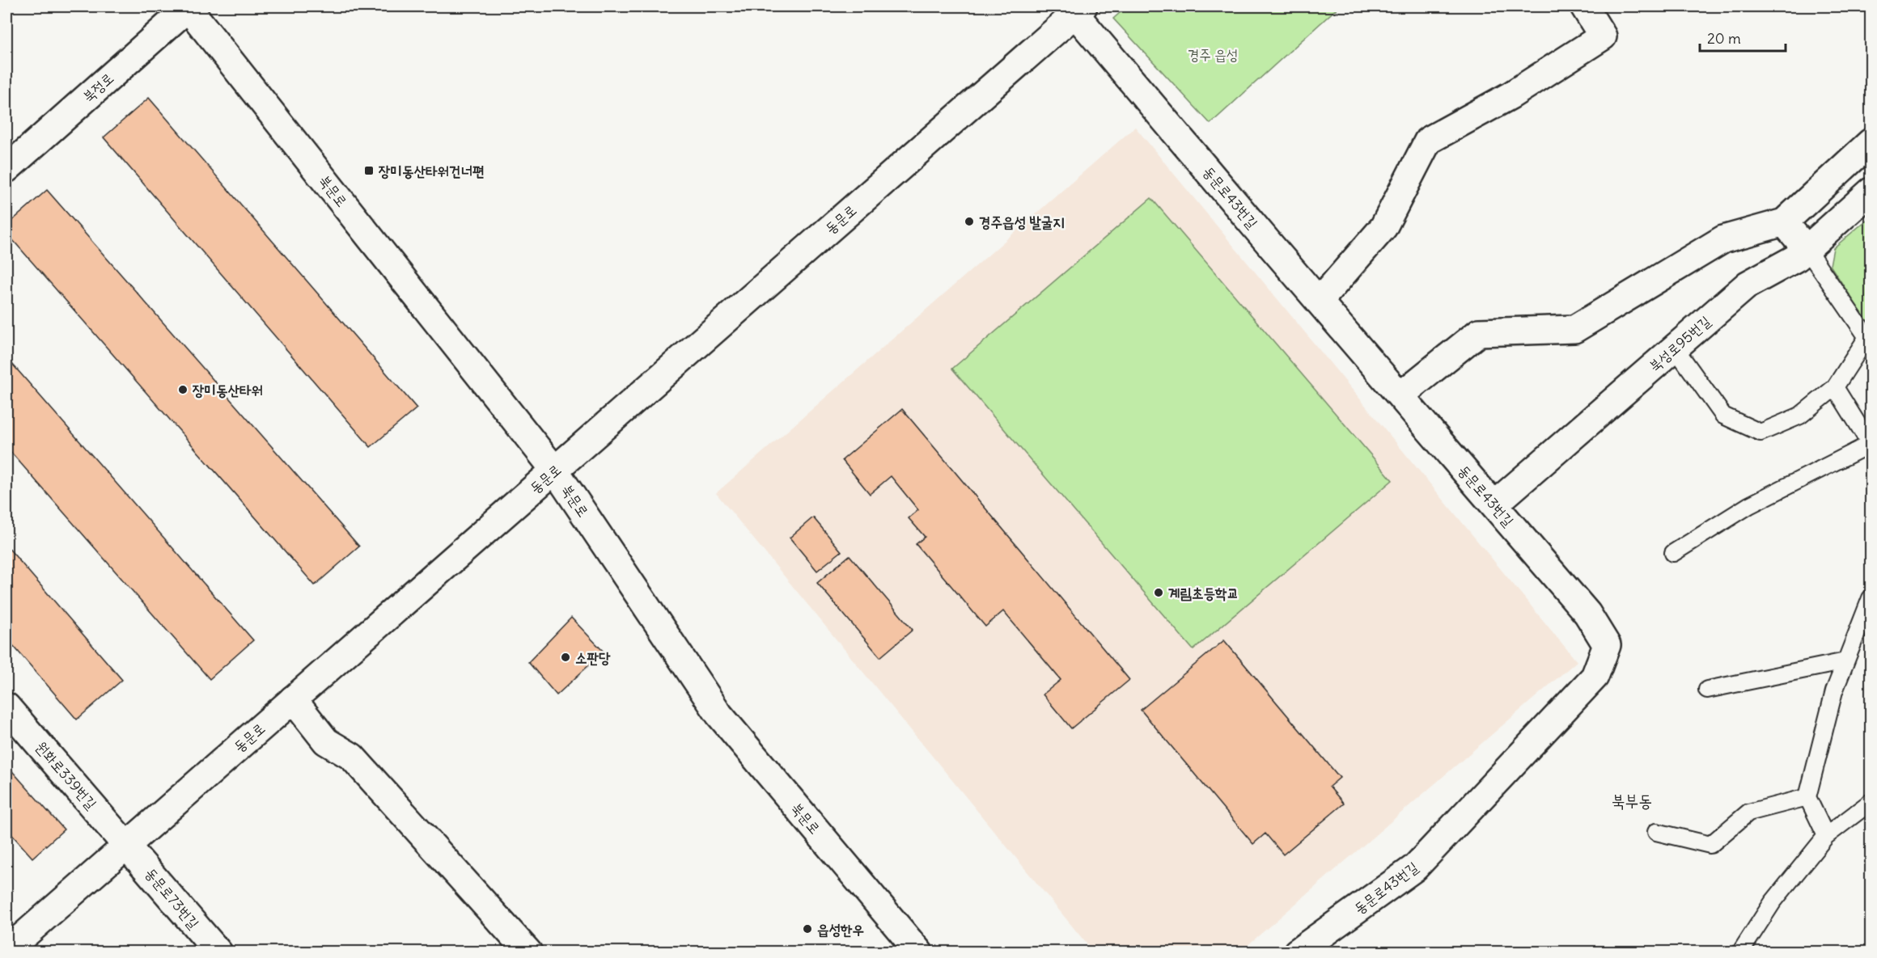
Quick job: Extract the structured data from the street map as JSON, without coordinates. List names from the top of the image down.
{
  "streets": {
    "street": [
      "북정로",
      "북문로",
      "동문로43번길",
      "동문로",
      "북성로95번길",
      "원화로339번길",
      "동문로73번길"
    ]
  },
  "crossings": [
    ["북정로", "북문로"],
    ["북문로", "동문로"],
    ["동문로43번길", "동문로"],
    ["동문로43번길", "북성로95번길"],
    ["동문로", "원화로339번길"],
    ["동문로", "동문로73번길"],
    ["원화로339번길", "동문로73번길"]
  ],
  "districts": ["북부동"],
  "parks": ["경주 읍성"],
  "places": {
    "transit": ["장미동산타워건너편"],
    "other": [
      "경주읍성 발굴지",
      "장미동산타워",
      "계림초등학교",
      "소판당",
      "읍성한우"
    ]
  },
  "scale_bar": "20 m"
}
